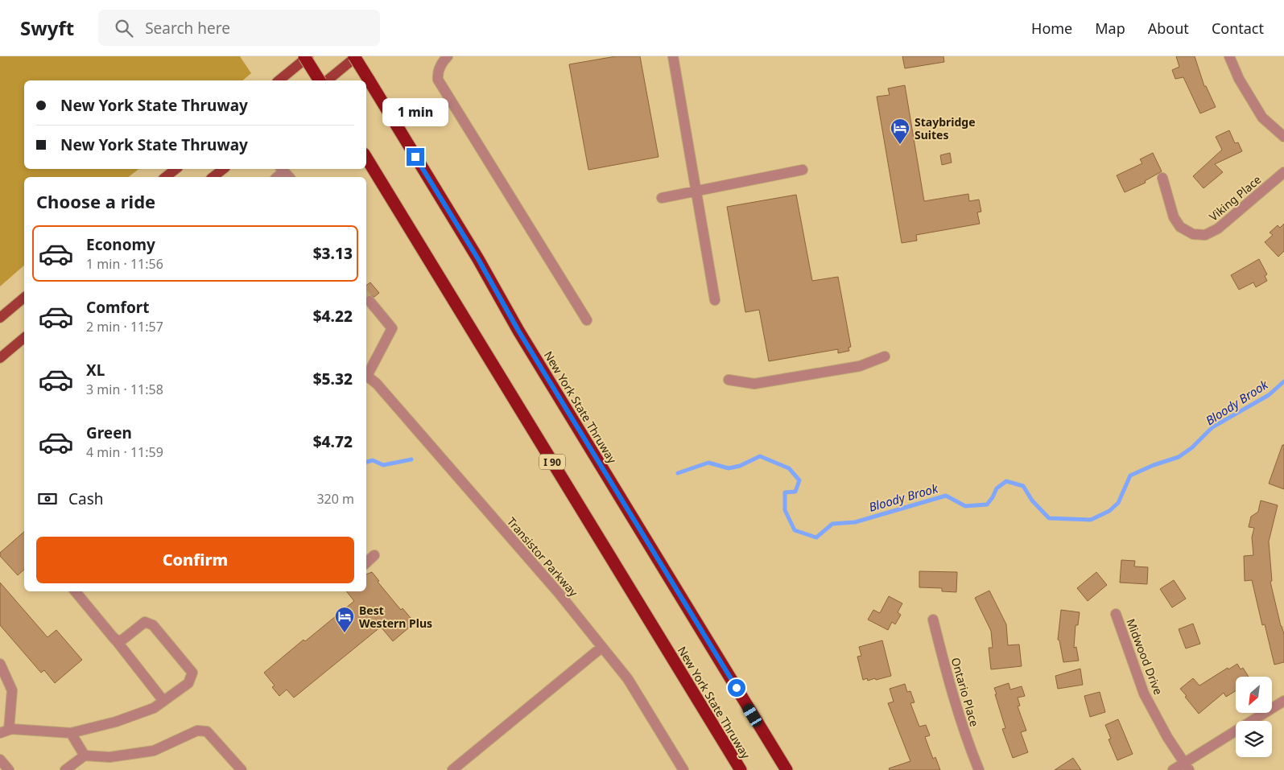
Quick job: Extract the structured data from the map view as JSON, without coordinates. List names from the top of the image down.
{
  "streets": {
    "highway": ["New York State Thruway", "I 90"],
    "street": [
      "Viking Place",
      "Transistor Parkway",
      "Midwood Drive",
      "Ontario Place"
    ]
  },
  "water": ["Bloody Brook"],
  "places": {
    "hotel": ["Staybridge Suites", "Best Western Plus"]
  },
  "north": "bottom left",
  "page": {
    "header": "Swyft",
    "search": "Search here",
    "nav": [
      "Home",
      "Map",
      "About",
      "Contact"
    ],
    "banner": ["New York State Thruway", "New York State Thruway"],
    "bubble": "1 min",
    "heading": "Choose a ride",
    "list": [
      {
        "name": "Economy",
        "note": "1 min · 11:56",
        "value": "$3.13"
      },
      {
        "name": "Comfort",
        "note": "2 min · 11:57",
        "value": "$4.22"
      },
      {
        "name": "XL",
        "note": "3 min · 11:58",
        "value": "$5.32"
      },
      {
        "name": "Green",
        "note": "4 min · 11:59",
        "value": "$4.72"
      }
    ],
    "pay": ["Cash", "320 m"],
    "buttons": "Confirm"
  }
}
